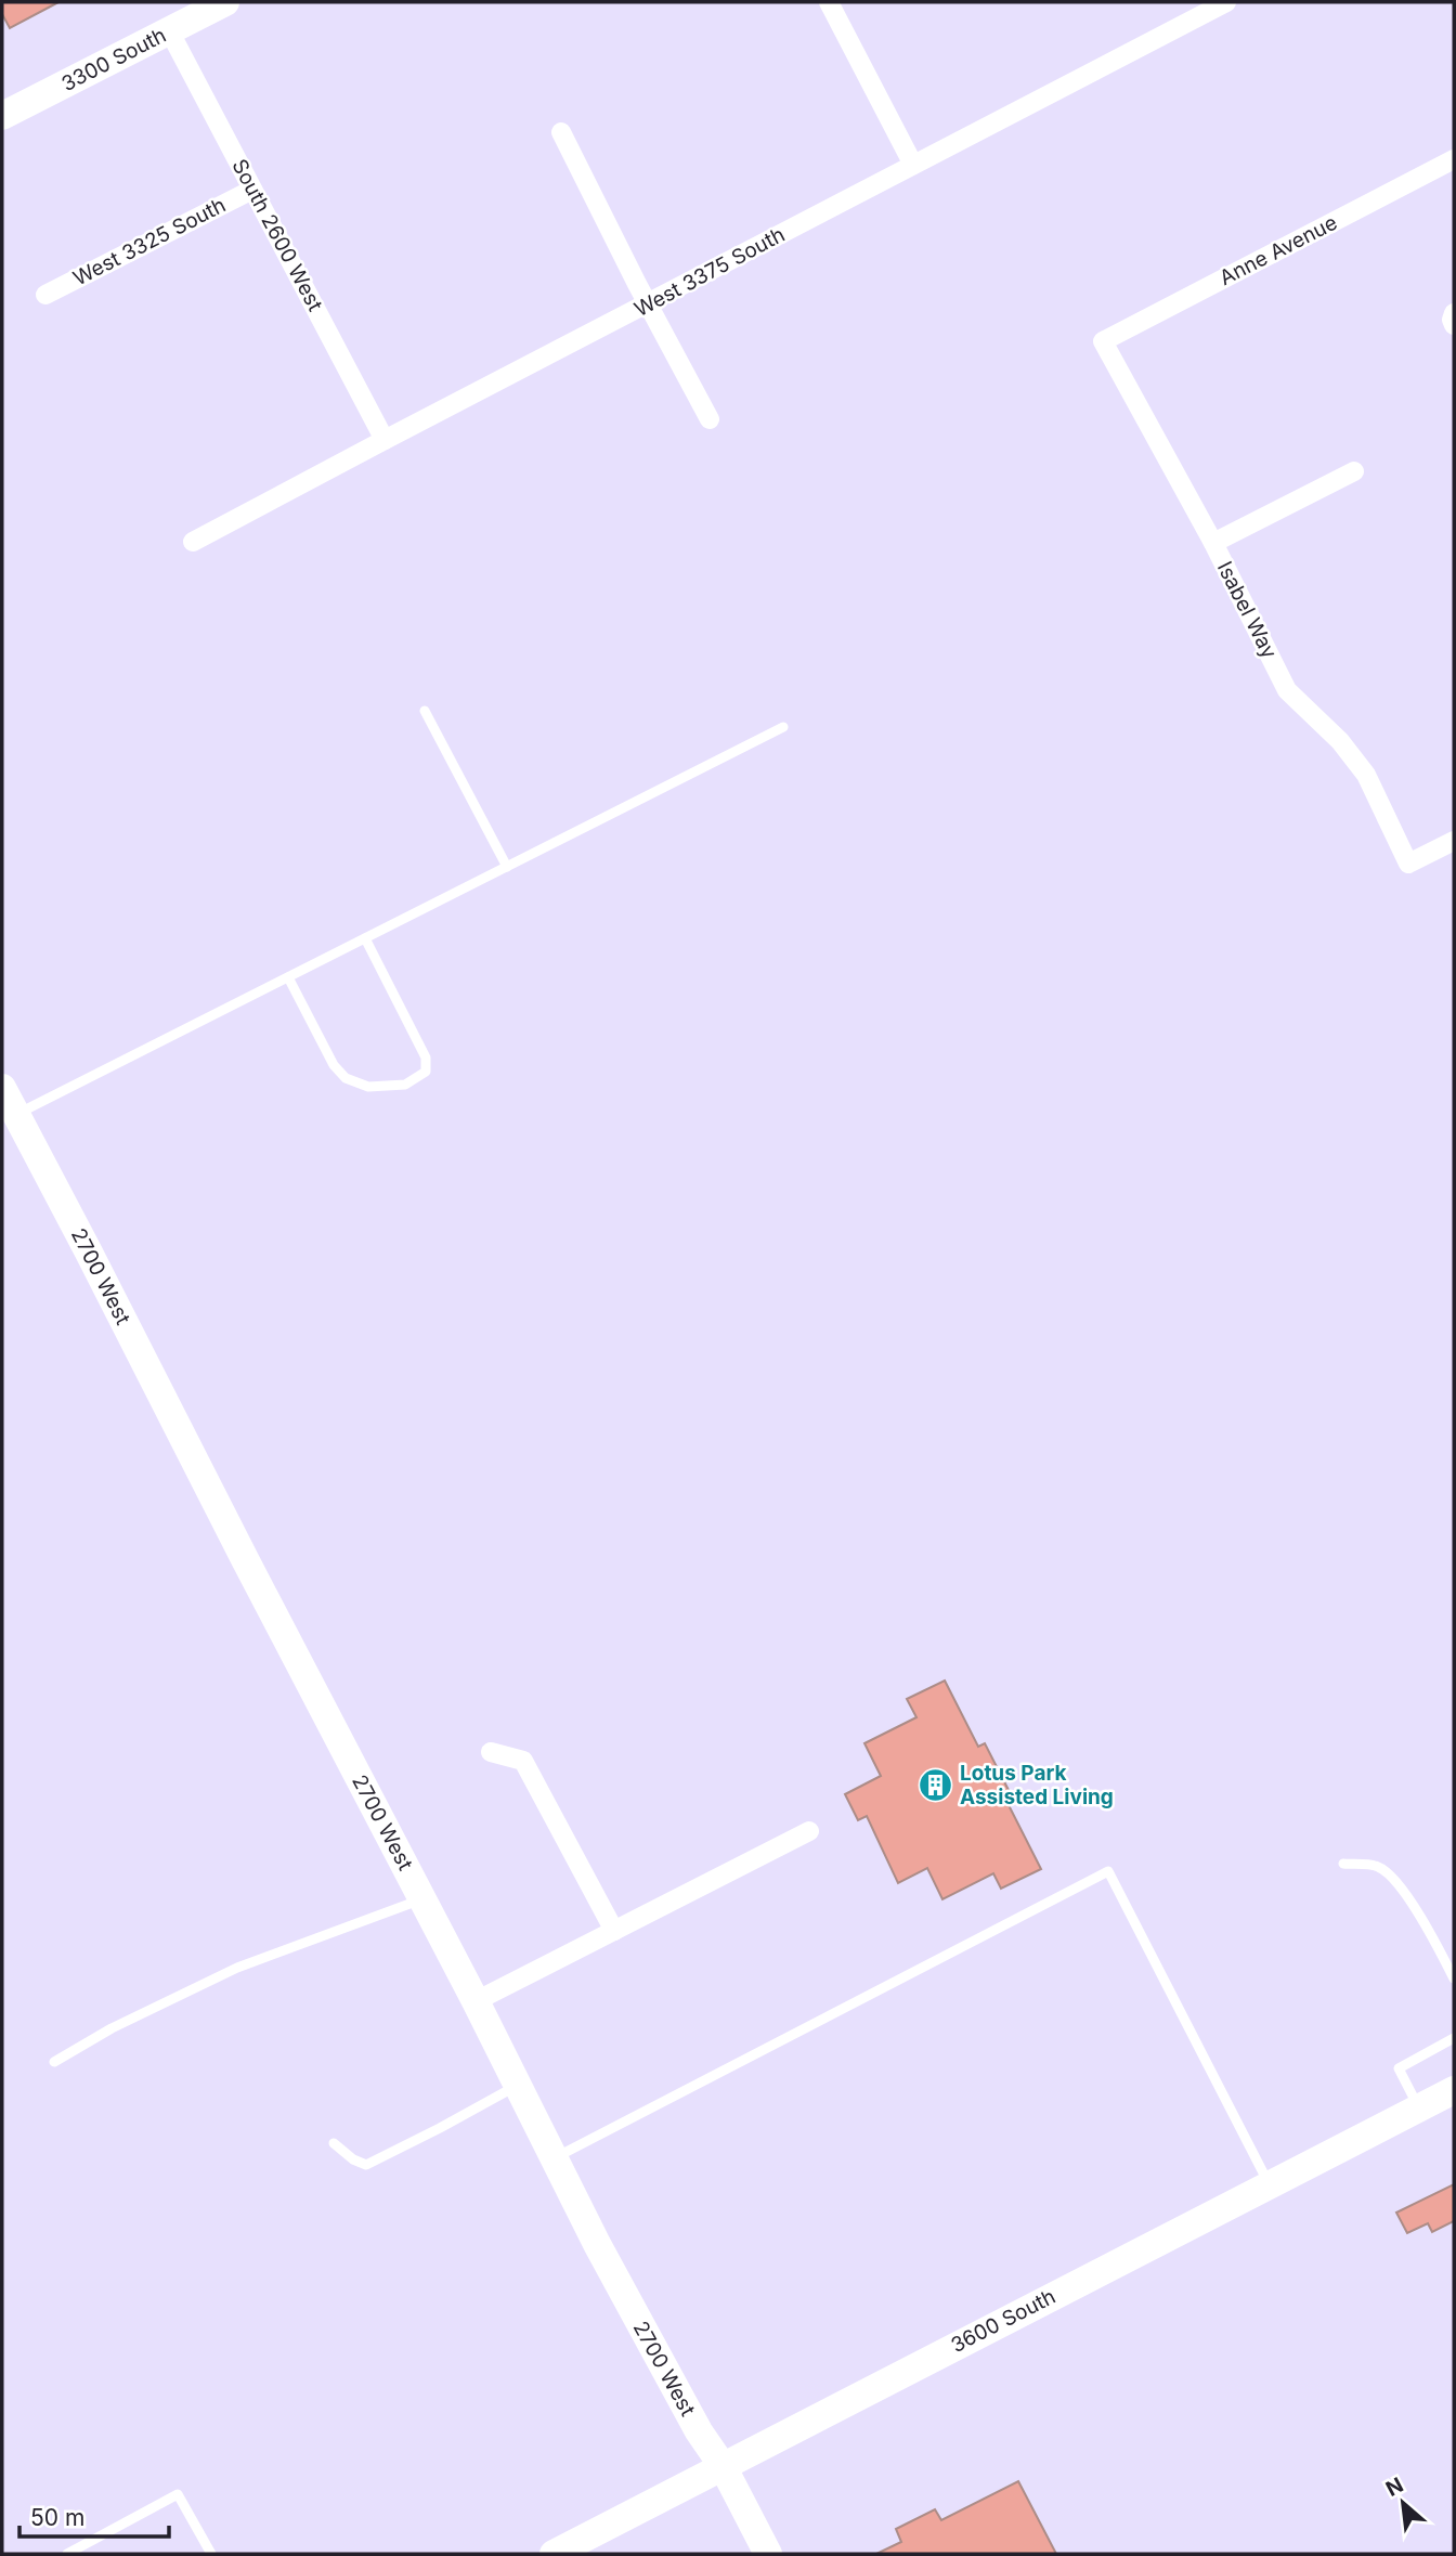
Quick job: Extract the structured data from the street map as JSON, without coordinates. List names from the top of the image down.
{
  "streets": {
    "street": [
      "3300 South",
      "South 2600 West",
      "West 3325 South",
      "Anne Avenue",
      "West 3375 South",
      "Isabel Way",
      "2700 West",
      "3600 South"
    ]
  },
  "crossings": [
    ["3300 South", "South 2600 West"],
    ["South 2600 West", "West 3325 South"],
    ["South 2600 West", "West 3375 South"],
    ["Anne Avenue", "Isabel Way"],
    ["2700 West", "3600 South"]
  ],
  "places": {
    "building": ["Lotus Park Assisted Living"]
  },
  "scale_bar": "50 m",
  "north": "top left"
}
